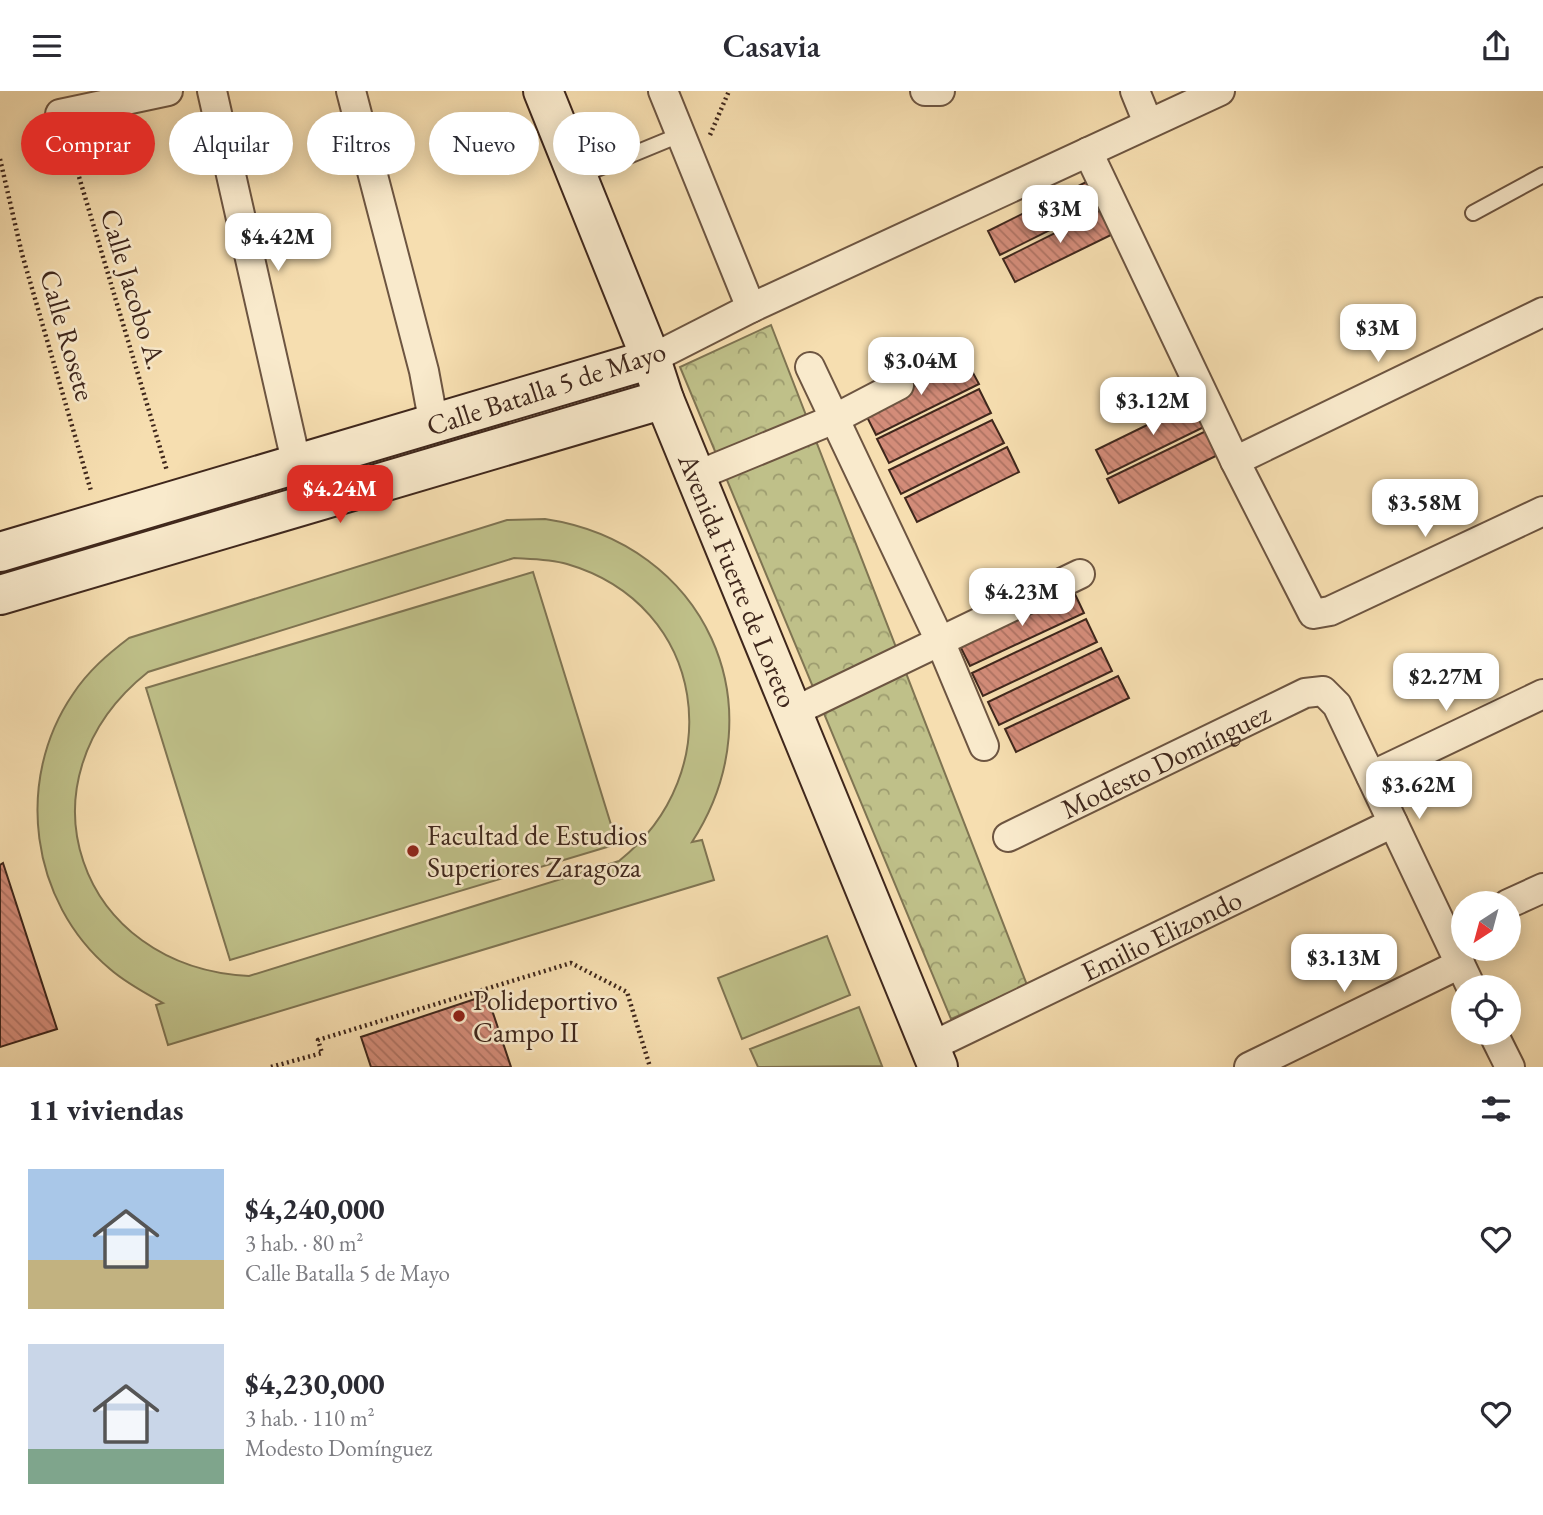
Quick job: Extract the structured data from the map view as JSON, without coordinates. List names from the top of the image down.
{
  "streets": {
    "street": [
      "Calle Batalla 5 de Mayo",
      "Avenida Fuerte de Loreto",
      "Modesto Domínguez",
      "Emilio Elizondo"
    ],
    "path": ["Calle Jacobo A.", "Calle Rosete"]
  },
  "crossings": [
    ["Calle Jacobo A.", "Calle Batalla 5 de Mayo"],
    ["Calle Rosete", "Calle Batalla 5 de Mayo"],
    ["Calle Batalla 5 de Mayo", "Avenida Fuerte de Loreto"],
    ["Avenida Fuerte de Loreto", "Emilio Elizondo"]
  ],
  "places": ["Facultad de Estudios Superiores Zaragoza", "Polideportivo Campo II"],
  "north": "bottom left",
  "page": {
    "header": "Casavia",
    "chip": [
      "Comprar",
      "Alquilar",
      "Filtros",
      "Nuevo",
      "Piso"
    ],
    "price": [
      "$3M",
      "$4.42M",
      "$3M",
      "$3.04M",
      "$3.12M",
      "$4.24M",
      "$3.58M",
      "$4.23M",
      "$2.27M",
      "$3.62M",
      "$3.13M"
    ],
    "heading": "11 viviendas",
    "list": [
      {
        "name": "$4,240,000",
        "note": "3 hab. · 80 m² · Calle Batalla 5 de Mayo"
      },
      {
        "name": "$4,230,000",
        "note": "3 hab. · 110 m² · Modesto Domínguez"
      }
    ]
  }
}
